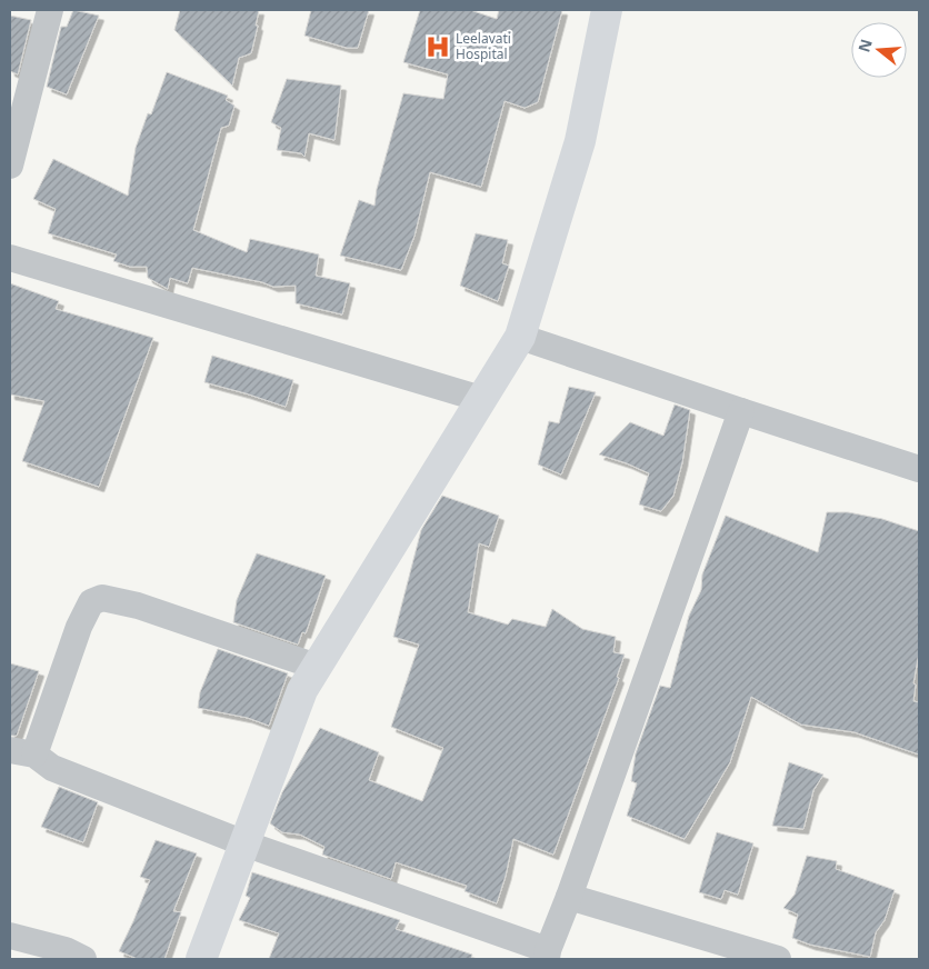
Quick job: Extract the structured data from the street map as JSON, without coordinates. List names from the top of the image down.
{
  "places": {
    "hospital": ["Leelavati Hospital"]
  },
  "north": "left"
}
